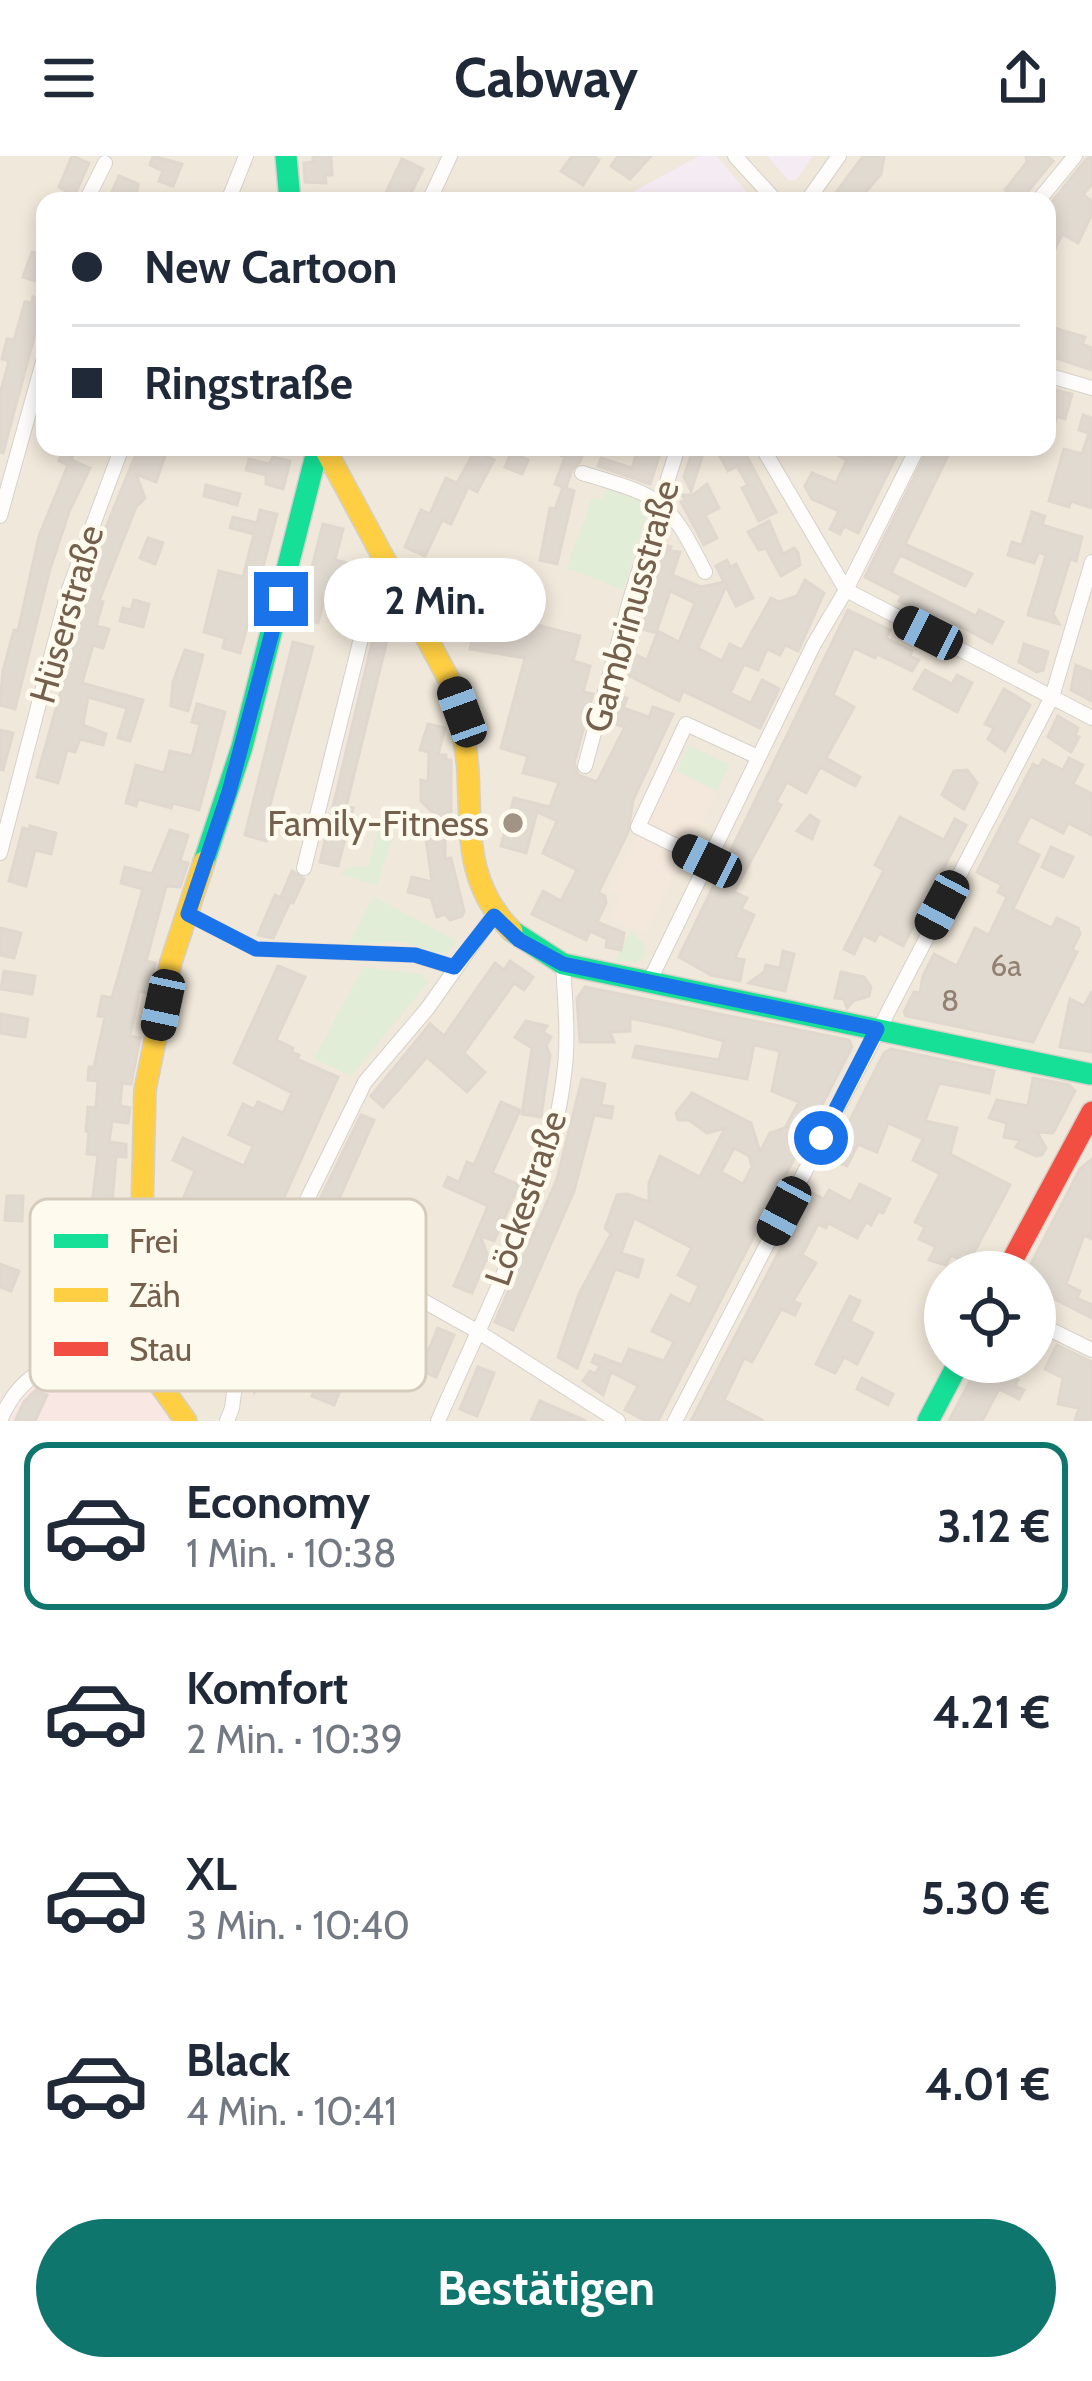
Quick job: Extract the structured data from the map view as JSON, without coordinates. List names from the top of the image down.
{
  "streets": {
    "street": ["Gambrinusstraße", "Hüserstraße", "Löckestraße"]
  },
  "places": ["Family-Fitness"],
  "house_numbers": ["6a", "8"],
  "legend": ["Frei", "Zäh", "Stau"],
  "page": {
    "header": "Cabway",
    "banner": ["New Cartoon", "Ringstraße"],
    "bubble": "2 Min.",
    "list": [
      {
        "name": "Economy",
        "note": "1 Min. · 10:38",
        "value": "3.12 €"
      },
      {
        "name": "Komfort",
        "note": "2 Min. · 10:39",
        "value": "4.21 €"
      },
      {
        "name": "XL",
        "note": "3 Min. · 10:40",
        "value": "5.30 €"
      },
      {
        "name": "Black",
        "note": "4 Min. · 10:41",
        "value": "4.01 €"
      }
    ],
    "buttons": "Bestätigen"
  }
}
